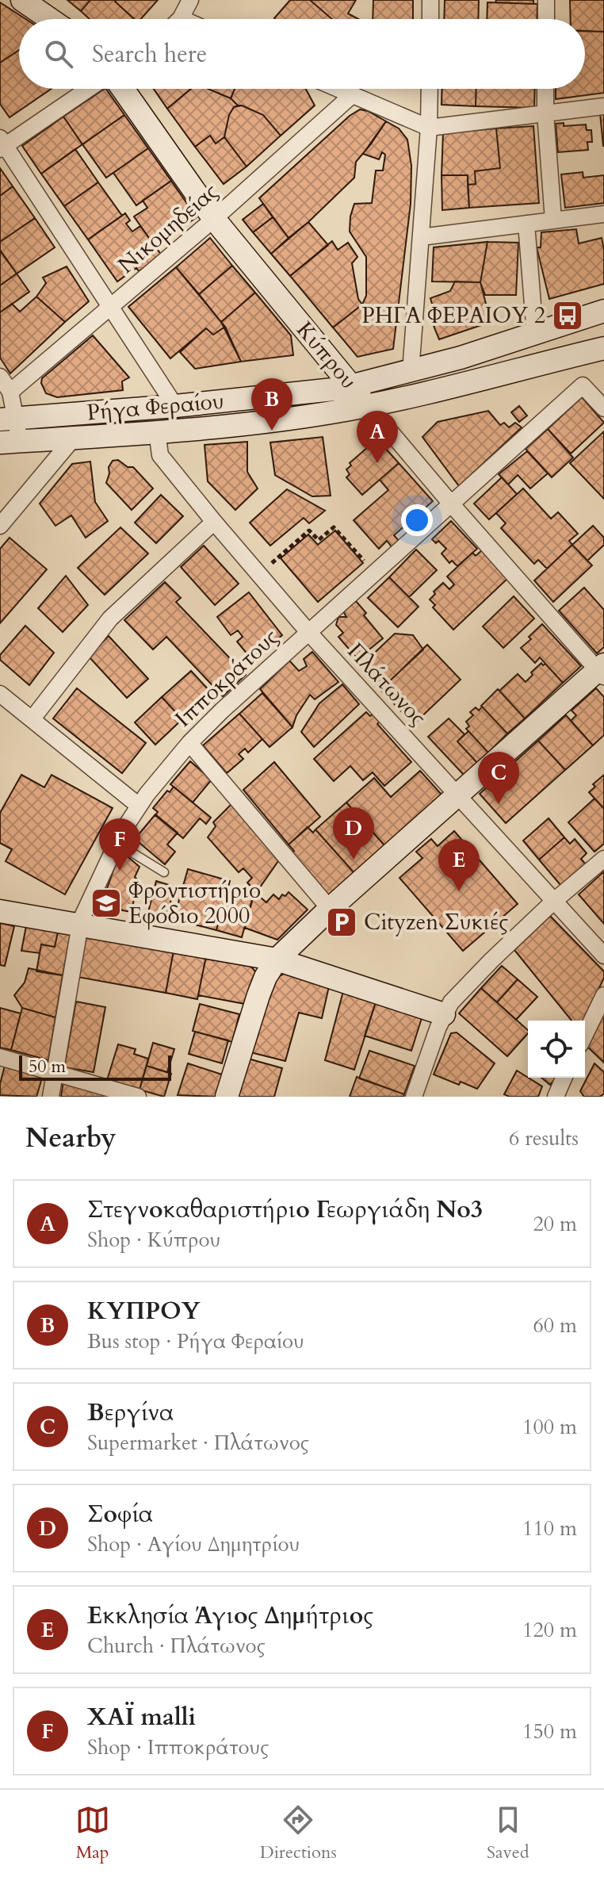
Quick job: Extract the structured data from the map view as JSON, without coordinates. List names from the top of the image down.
{
  "streets": {
    "street": [
      "Νικομηδείας",
      "Κύπρου",
      "Ρήγα Φεραίου",
      "Ιπποκράτους",
      "Πλάτωνος"
    ]
  },
  "crossings": [
    ["Νικομηδείας", "Κύπρου"],
    ["Κύπρου", "Ρήγα Φεραίου"],
    ["Κύπρου", "Ιπποκράτους"],
    ["Ρήγα Φεραίου", "Πλάτωνος"],
    ["Ιπποκράτους", "Πλάτωνος"]
  ],
  "places": {
    "bus stop": ["ΡΗΓΑ ΦΕΡΑΙΟΥ 2"],
    "school or university": ["Φροντιστήριο Εφόδιο 2000"],
    "parking": ["Cityzen Συκιές"]
  },
  "scale_bar": "50 m",
  "page": {
    "search": "Search here",
    "pins": [
      "B",
      "A",
      "C",
      "D",
      "F",
      "E"
    ],
    "scale": "50 m",
    "heading": ["Nearby", "6 results"],
    "list": [
      {
        "mark": "A",
        "name": "Στεγνοκαθαριστήριο Γεωργιάδη Νο3",
        "note": "Shop · Κύπρου",
        "value": "20 m"
      },
      {
        "mark": "B",
        "name": "ΚΥΠΡΟΥ",
        "note": "Bus stop · Ρήγα Φεραίου",
        "value": "60 m"
      },
      {
        "mark": "C",
        "name": "Βεργίνα",
        "note": "Supermarket · Πλάτωνος",
        "value": "100 m"
      },
      {
        "mark": "D",
        "name": "Σοφία",
        "note": "Shop · Αγίου Δημητρίου",
        "value": "110 m"
      },
      {
        "mark": "E",
        "name": "Εκκλησία Άγιος Δημήτριος",
        "note": "Church · Πλάτωνος",
        "value": "120 m"
      },
      {
        "mark": "F",
        "name": "ΧΑΪ malli",
        "note": "Shop · Ιπποκράτους",
        "value": "150 m"
      }
    ],
    "nav": ["Map", "Directions", "Saved"]
  }
}
